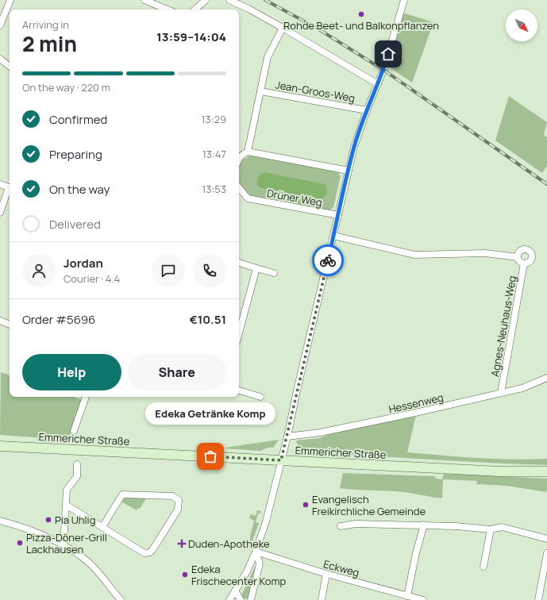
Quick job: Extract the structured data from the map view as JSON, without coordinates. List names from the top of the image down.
{
  "streets": {
    "main road": ["Emmericher Straße"],
    "street": [
      "Jean-Groos-Weg",
      "Drüner Weg",
      "Agnes-Neuhaus-Weg",
      "Hessenweg",
      "Eckweg"
    ]
  },
  "crossings": [
    ["Agnes-Neuhaus-Weg", "Hessenweg"]
  ],
  "places": {
    "other": [
      "Rohde Beet- und Balkonpflanzen",
      "Edeka Getränke Komp",
      "Evangelisch Freikirchliche Gemeinde",
      "Pia Uhlig",
      "Pizza-Döner-Grill Lackhausen",
      "Edeka Frischecenter Komp"
    ],
    "health": ["Duden-Apotheke"]
  },
  "north": "bottom right",
  "page": {
    "heading": ["2 min", "Arriving in", "13:59–14:04"],
    "panel": [
      "Jordan",
      "Courier · 4.4",
      "Order #5696",
      "€10.51"
    ],
    "bar": "On the way · 220 m",
    "list": [
      ["Confirmed", "13:29"],
      ["Preparing", "13:47"],
      ["On the way", "13:53"],
      "Delivered"
    ],
    "buttons": ["Help", "Share"],
    "bubble": "Edeka Getränke Komp"
  }
}
